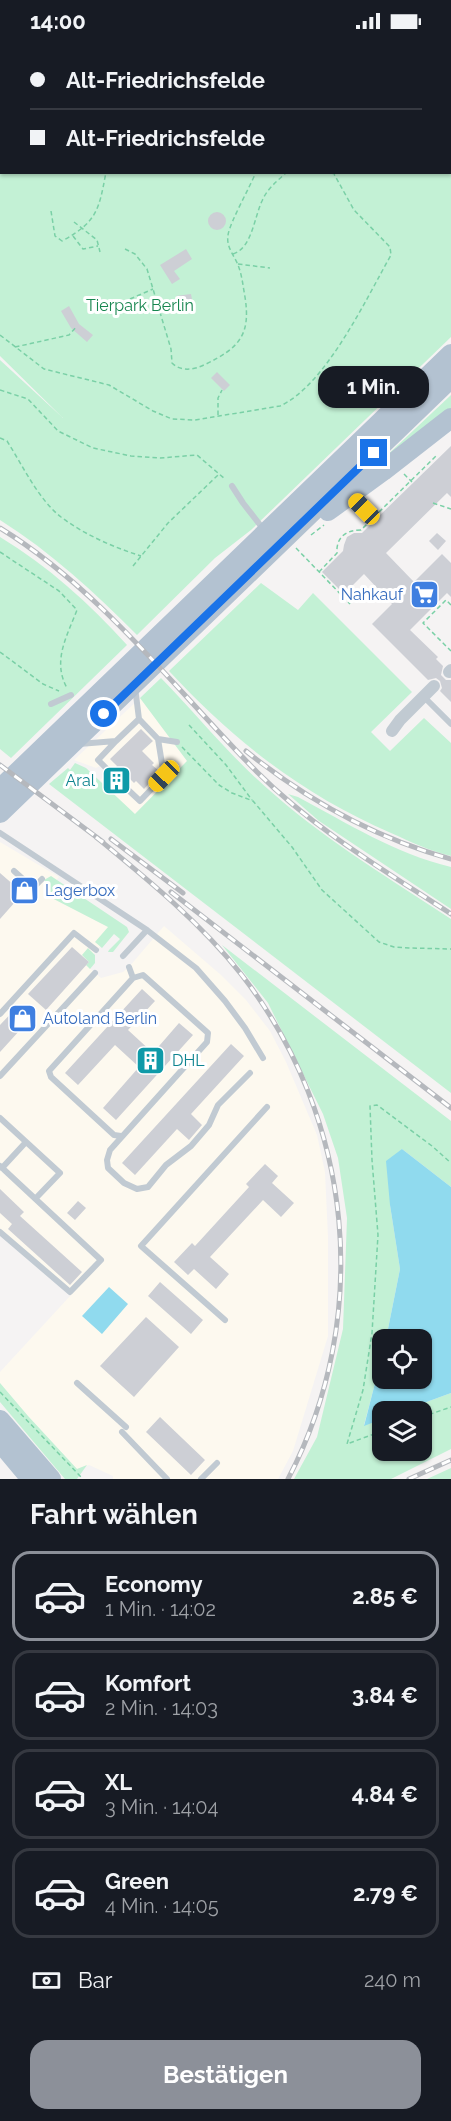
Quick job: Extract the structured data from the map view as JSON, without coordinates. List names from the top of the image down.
{
  "parks": ["Tierpark Berlin"],
  "places": {
    "supermarket": ["Nahkauf"],
    "building": ["Aral", "DHL"],
    "shop": ["Lagerbox", "Autoland Berlin"]
  },
  "page": {
    "status": "14:00",
    "banner": ["Alt-Friedrichsfelde", "Alt-Friedrichsfelde"],
    "bubble": "1 Min.",
    "heading": "Fahrt wählen",
    "list": [
      {
        "name": "Economy",
        "note": "1 Min. · 14:02",
        "value": "2.85 €"
      },
      {
        "name": "Komfort",
        "note": "2 Min. · 14:03",
        "value": "3.84 €"
      },
      {
        "name": "XL",
        "note": "3 Min. · 14:04",
        "value": "4.84 €"
      },
      {
        "name": "Green",
        "note": "4 Min. · 14:05",
        "value": "2.79 €"
      }
    ],
    "pay": ["Bar", "240 m"],
    "buttons": "Bestätigen"
  }
}
